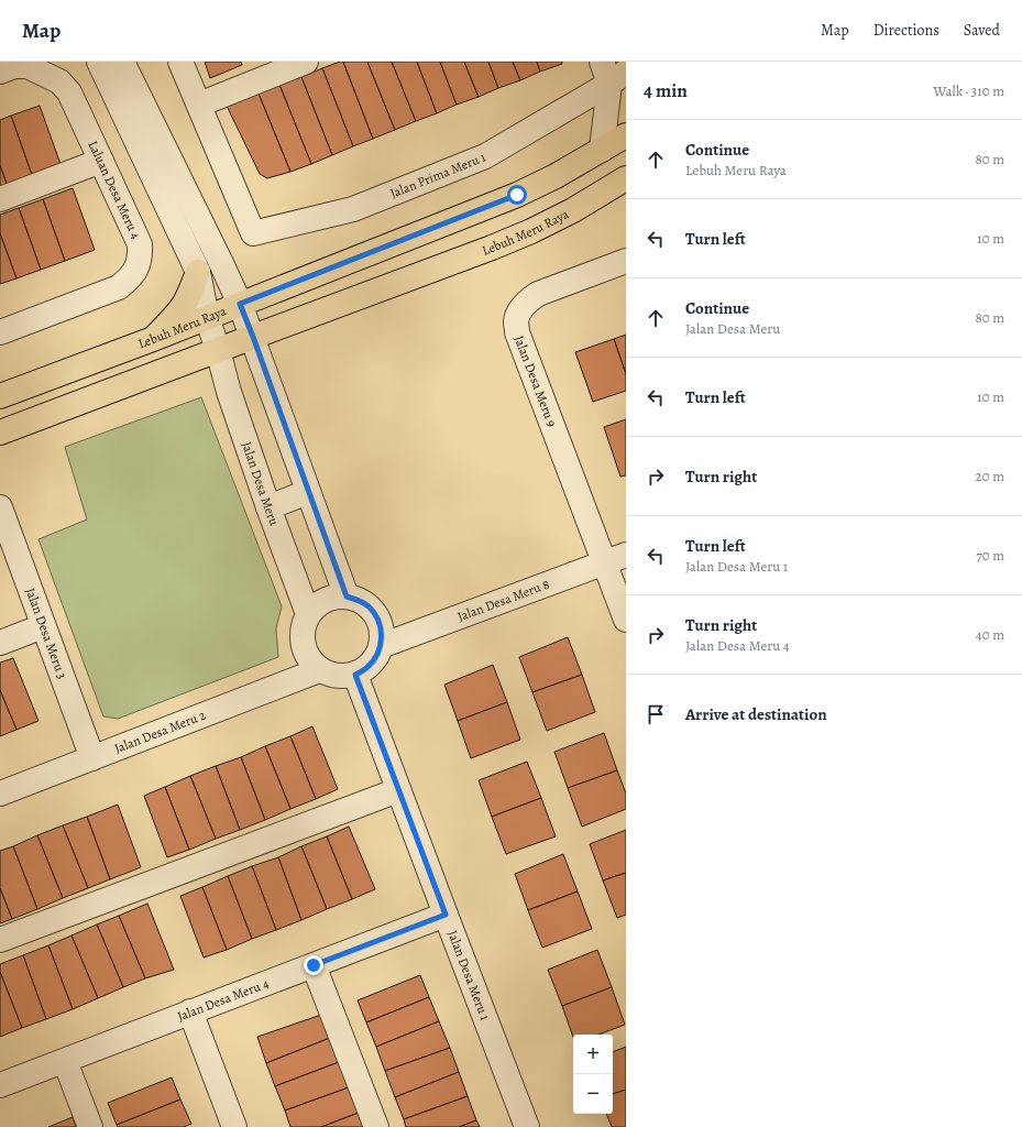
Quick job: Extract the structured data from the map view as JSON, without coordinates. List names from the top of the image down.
{
  "streets": {
    "main road": ["Lebuh Meru Raya"],
    "street": [
      "Jalan Prima Meru 1",
      "Laluan Desa Meru 4",
      "Jalan Desa Meru 9",
      "Jalan Desa Meru",
      "Jalan Desa Meru 8",
      "Jalan Desa Meru 3",
      "Jalan Desa Meru 2",
      "Jalan Desa Meru 1",
      "Jalan Desa Meru 4"
    ]
  },
  "crossings": [
    ["Lebuh Meru Raya", "Jalan Desa Meru"],
    ["Jalan Desa Meru 9", "Jalan Desa Meru 8"],
    ["Jalan Desa Meru", "Jalan Desa Meru 8"],
    ["Jalan Desa Meru", "Jalan Desa Meru 2"],
    ["Jalan Desa Meru", "Jalan Desa Meru 1"],
    ["Jalan Desa Meru 8", "Jalan Desa Meru 2"],
    ["Jalan Desa Meru 8", "Jalan Desa Meru 1"],
    ["Jalan Desa Meru 3", "Jalan Desa Meru 2"],
    ["Jalan Desa Meru 2", "Jalan Desa Meru 1"],
    ["Jalan Desa Meru 1", "Jalan Desa Meru 4"]
  ],
  "page": {
    "header": "Map",
    "nav": ["Map", "Directions", "Saved"],
    "heading": ["4 min", "Walk · 310 m"],
    "list": [
      ["Continue", "Lebuh Meru Raya", "80 m"],
      ["Turn left", "10 m"],
      ["Continue", "Jalan Desa Meru", "80 m"],
      ["Turn left", "10 m"],
      ["Turn right", "20 m"],
      ["Turn left", "Jalan Desa Meru 1", "70 m"],
      ["Turn right", "Jalan Desa Meru 4", "40 m"],
      "Arrive at destination"
    ],
    "map_buttons": ["+", "−"]
  }
}
